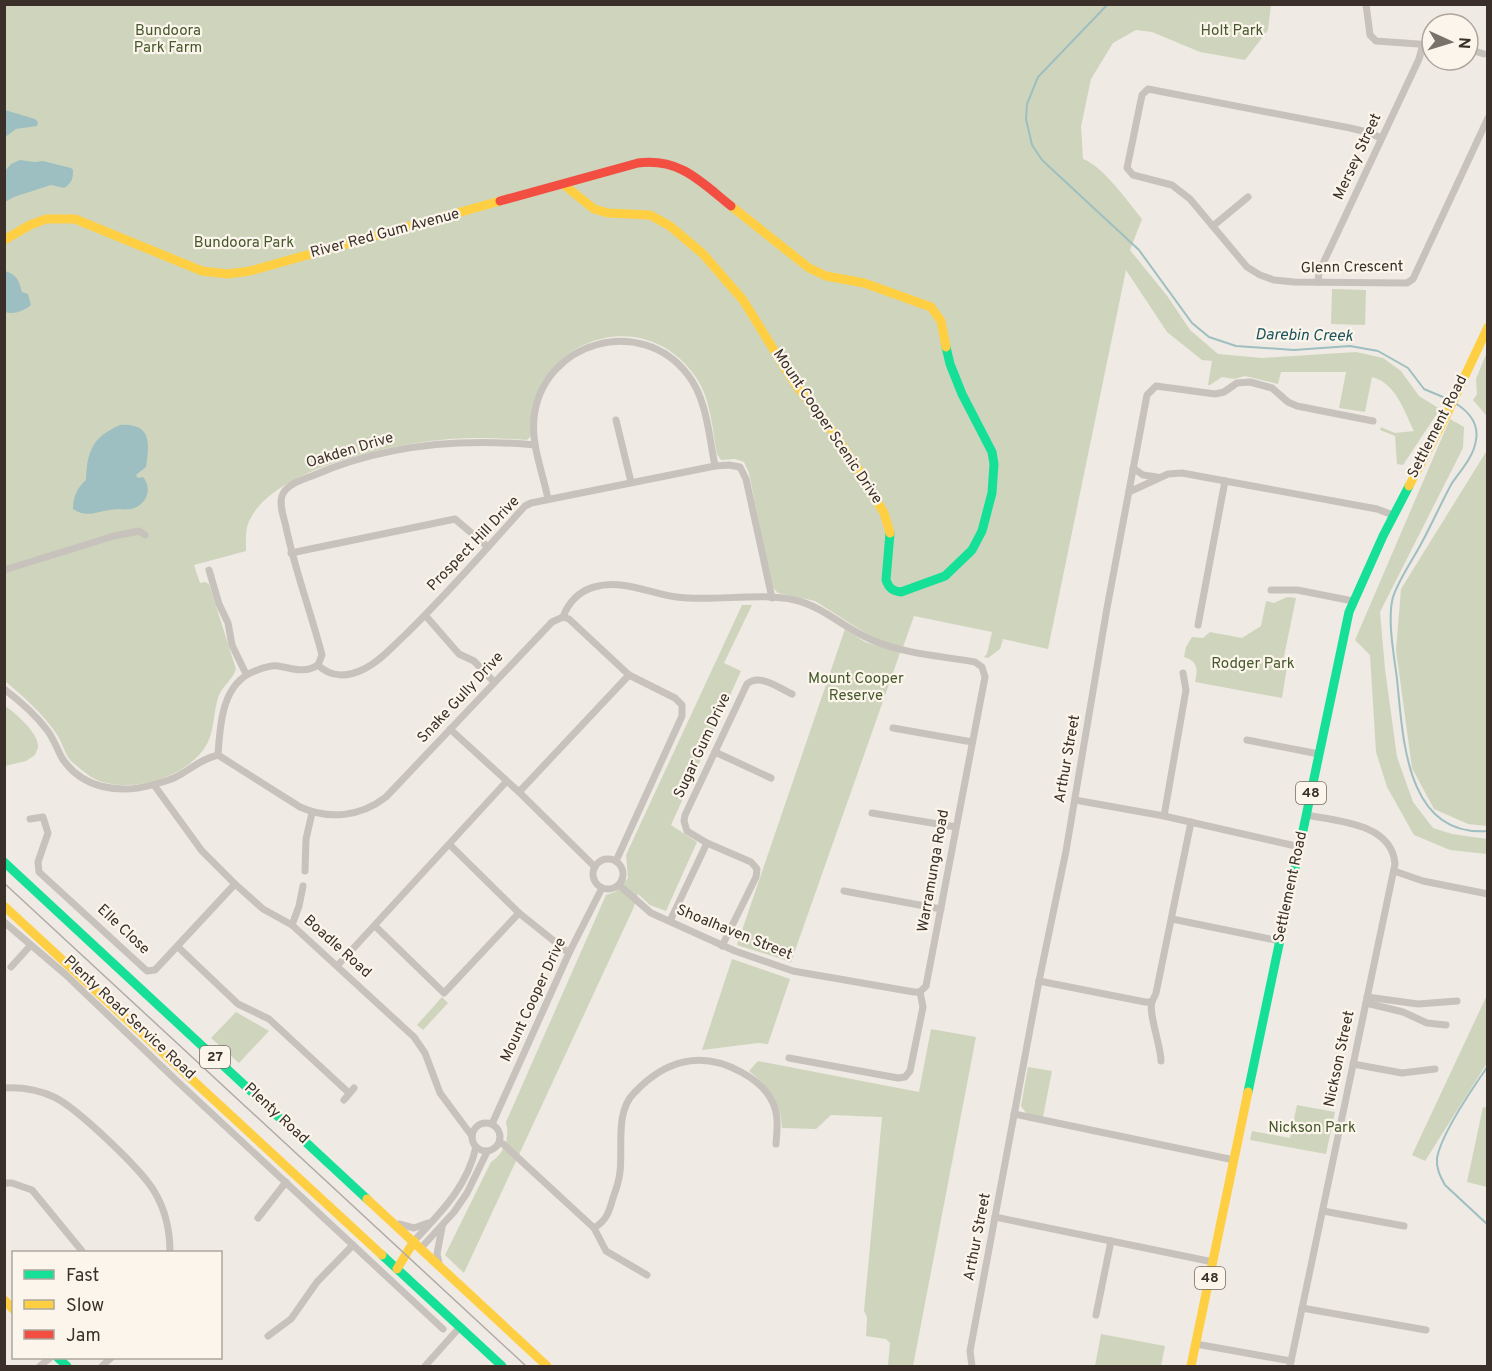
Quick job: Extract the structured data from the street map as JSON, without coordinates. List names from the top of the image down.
{
  "streets": {
    "main road": [
      "River Red Gum Avenue",
      "Mount Cooper Scenic Drive",
      "Settlement Road",
      "48",
      "27",
      "Plenty Road"
    ],
    "street": [
      "Mersey Street",
      "Glenn Crescent",
      "Oakden Drive",
      "Prospect Hill Drive",
      "Snake Gully Drive",
      "Sugar Gum Drive",
      "Arthur Street",
      "Warramunga Road",
      "Elle Close",
      "Shoalhaven Street",
      "Boadle Road",
      "Mount Cooper Drive",
      "Plenty Road Service Road",
      "Nickson Street"
    ]
  },
  "crossings": [
    ["Mersey Street", "Glenn Crescent"],
    ["River Red Gum Avenue", "Mount Cooper Scenic Drive"],
    ["Settlement Road", "Nickson Street"],
    ["Oakden Drive", "Prospect Hill Drive"],
    ["Prospect Hill Drive", "Snake Gully Drive"],
    ["Snake Gully Drive", "Warramunga Road"],
    ["Sugar Gum Drive", "Shoalhaven Street"],
    ["Warramunga Road", "Shoalhaven Street"],
    ["Elle Close", "Boadle Road"],
    ["Shoalhaven Street", "Mount Cooper Drive"],
    ["Boadle Road", "Mount Cooper Drive"]
  ],
  "water": ["Darebin Creek"],
  "parks": [
    "Bundoora Park Farm",
    "Holt Park",
    "Bundoora Park",
    "Rodger Park",
    "Mount Cooper Reserve",
    "Nickson Park"
  ],
  "legend": ["Fast", "Slow", "Jam"],
  "north": "right"
}
